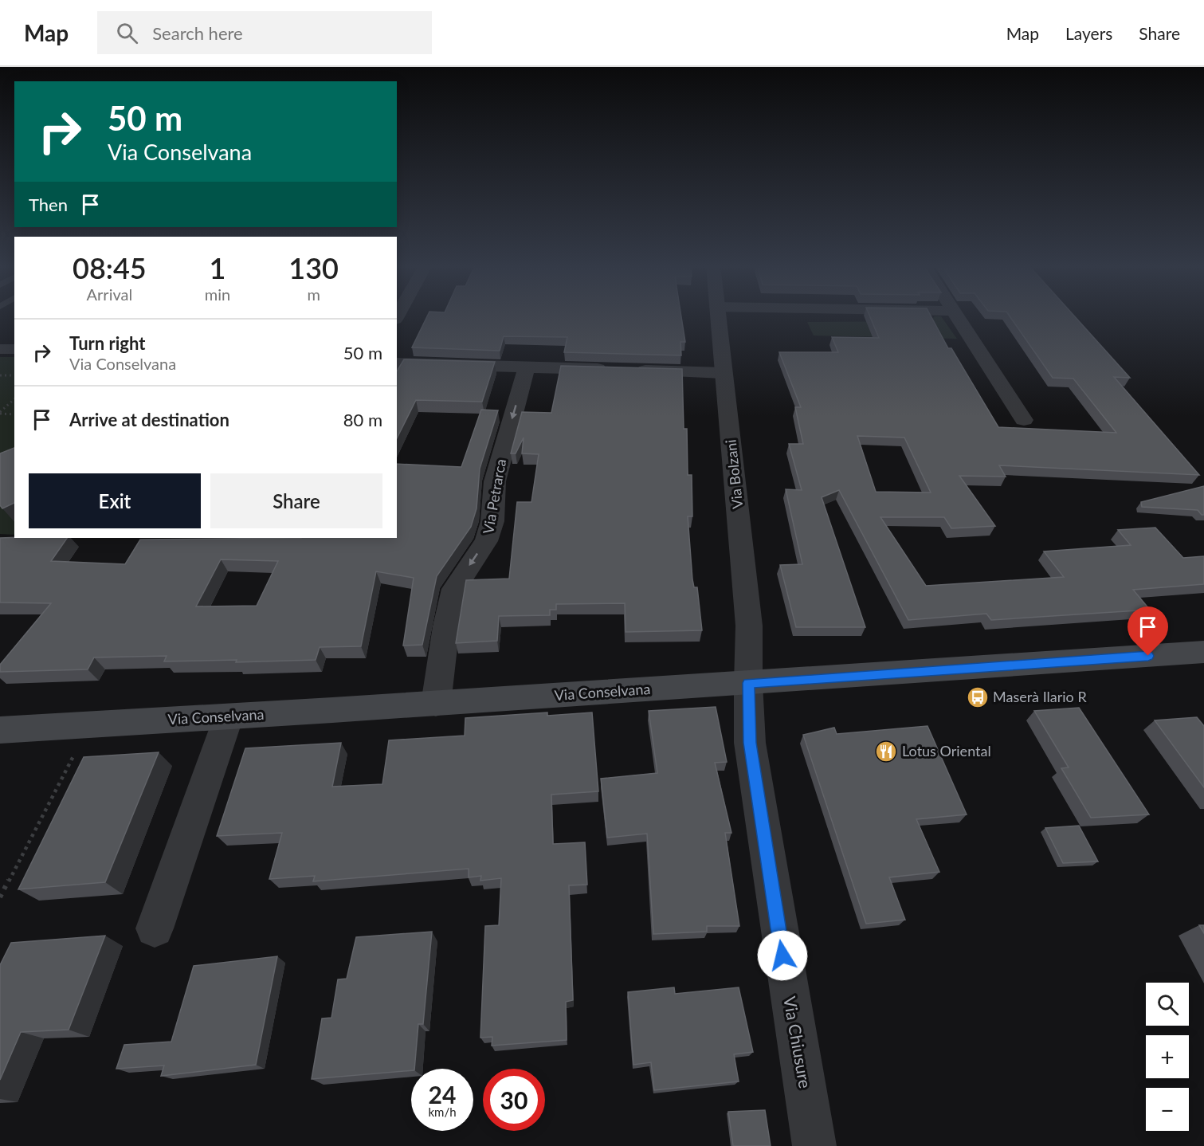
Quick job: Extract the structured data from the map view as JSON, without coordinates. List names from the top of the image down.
{
  "streets": {
    "main road": ["Via Conselvana"],
    "street": ["Via Bolzani", "Via Petrarca", "Via Chiusure"]
  },
  "crossings": [
    ["Via Bolzani", "Via Conselvana"],
    ["Via Bolzani", "Via Chiusure"],
    ["Via Petrarca", "Via Conselvana"],
    ["Via Conselvana", "Via Chiusure"]
  ],
  "one_way": ["Via Petrarca"],
  "places": {
    "bus stop": ["Maserà Ilario R"],
    "restaurant": ["Lotus Oriental"]
  },
  "page": {
    "header": "Map",
    "search": "Search here",
    "nav": ["Map", "Layers", "Share"],
    "turn": ["50 m", "Via Conselvana"],
    "then": "Then",
    "eta": [
      "08:45",
      "Arrival",
      "1",
      "min",
      "130",
      "m"
    ],
    "list": [
      {
        "name": "Turn right",
        "note": "Via Conselvana",
        "value": "50 m"
      },
      {
        "name": "Arrive at destination",
        "value": "80 m"
      }
    ],
    "buttons": ["Exit", "Share"],
    "map_buttons": ["+", "−"],
    "speed": "24 km/h",
    "limit": "30"
  }
}
